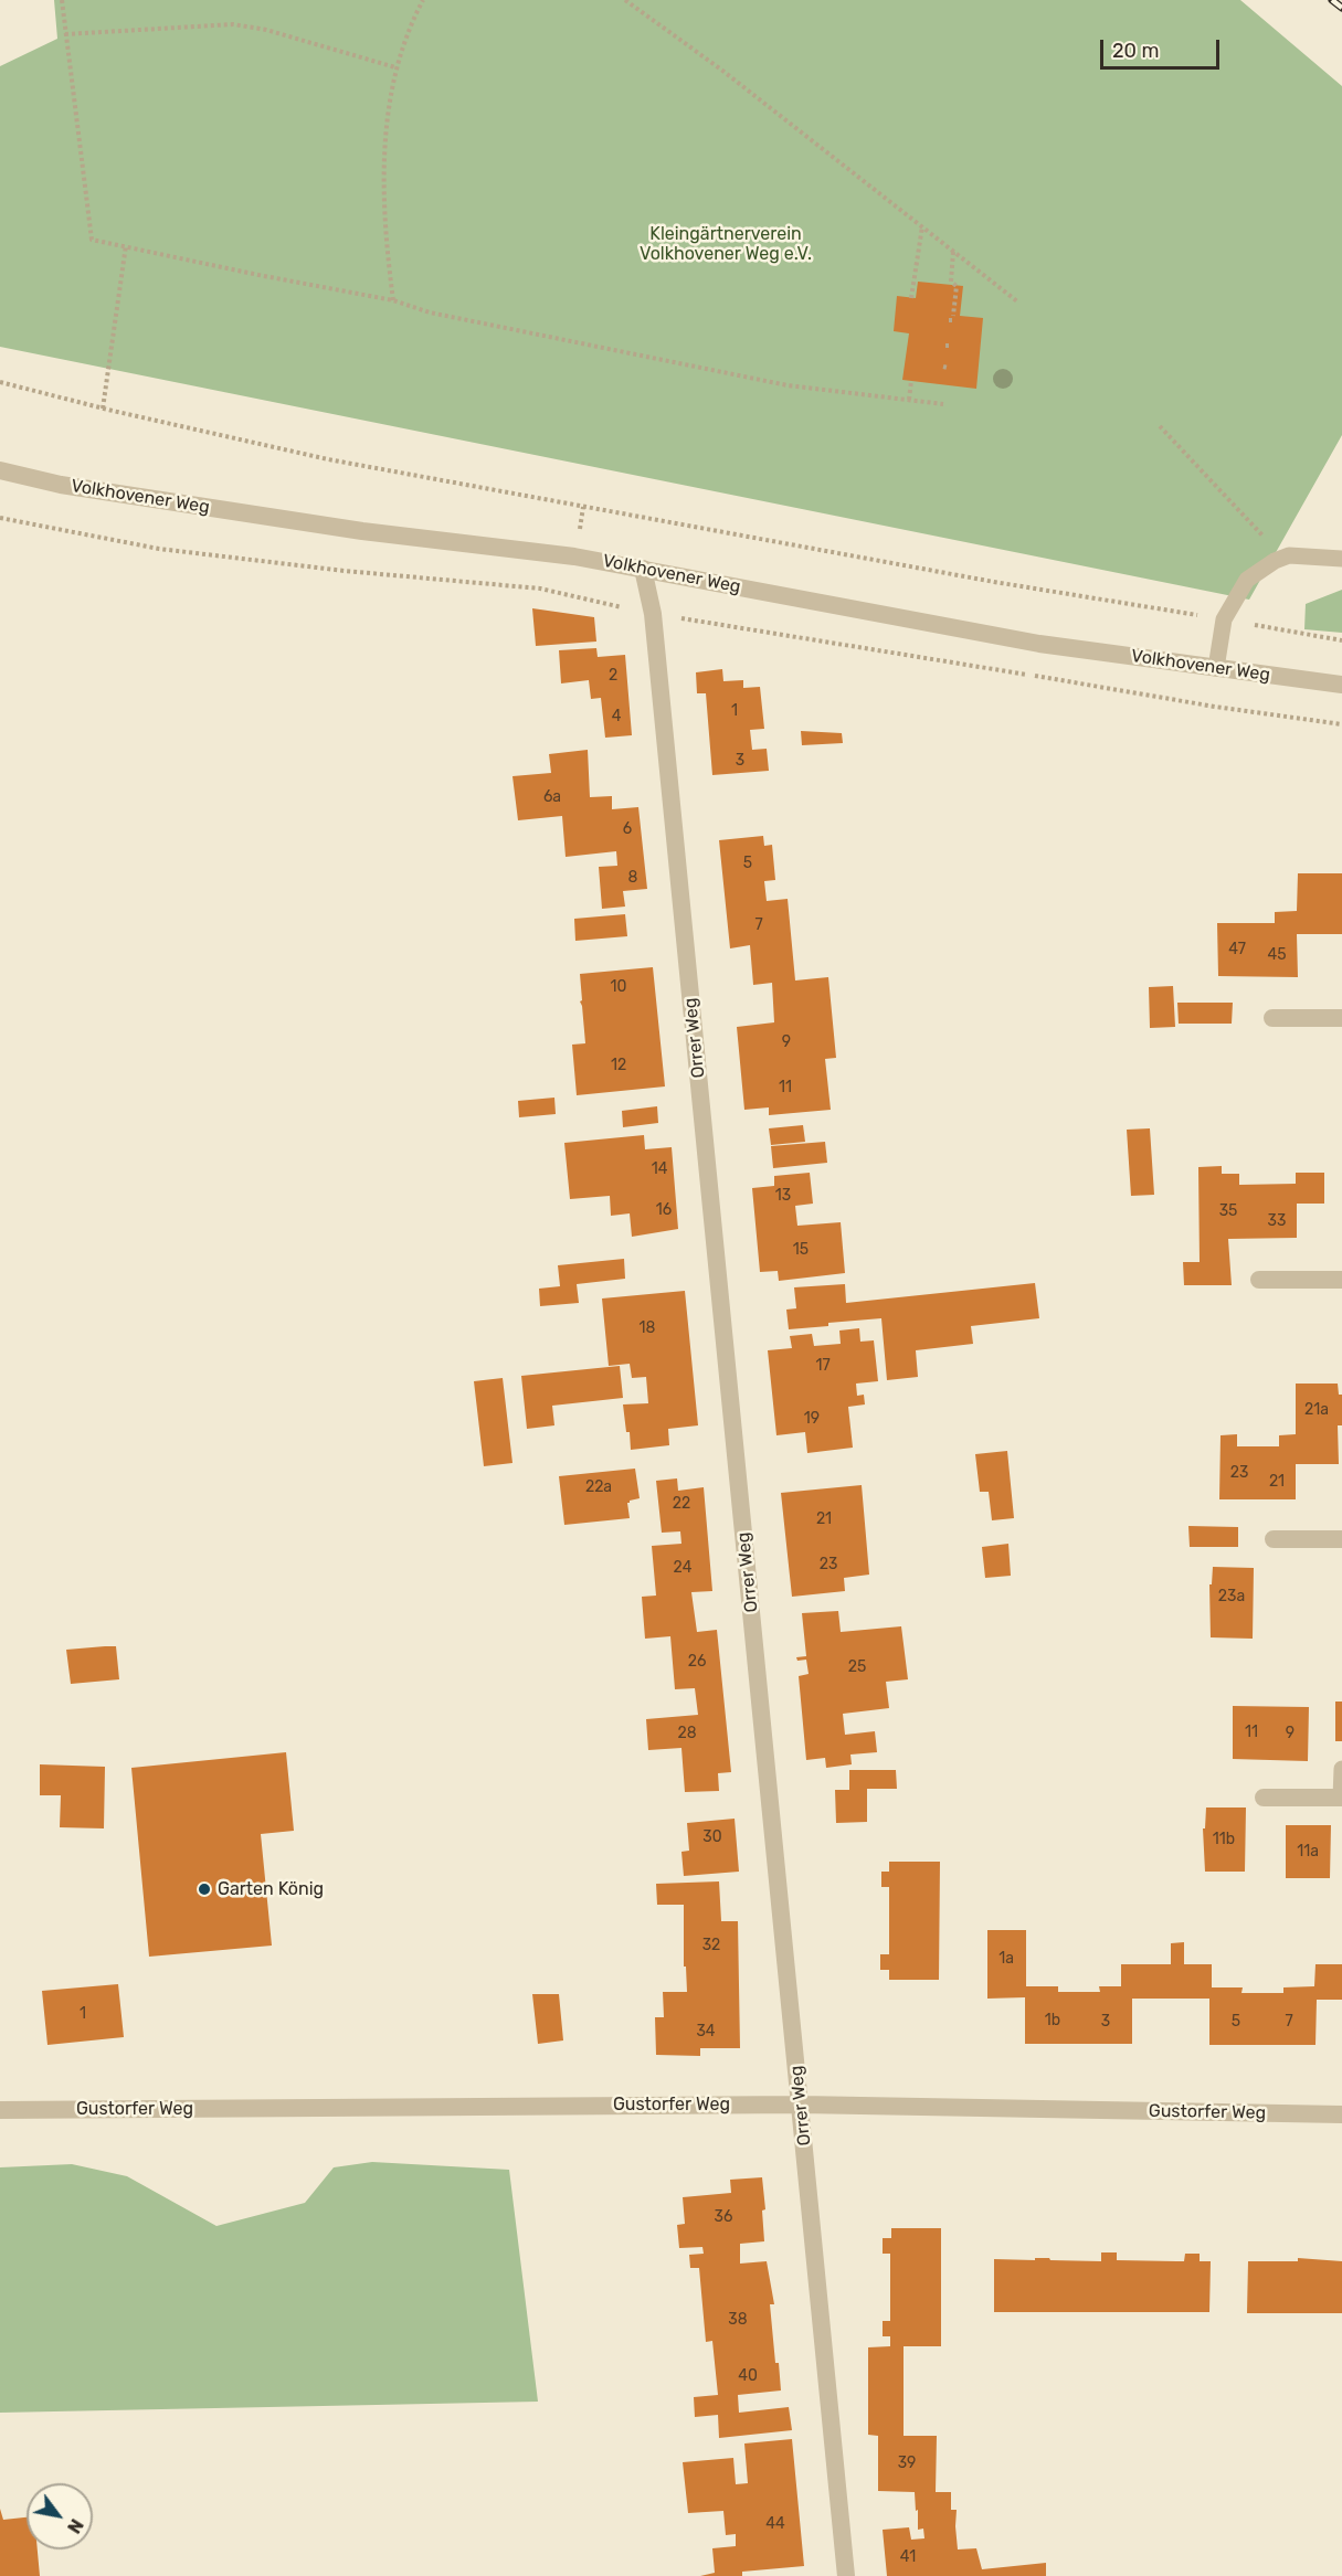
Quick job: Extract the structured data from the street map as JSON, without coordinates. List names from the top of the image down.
{
  "streets": {
    "street": ["Volkhovener Weg", "Orrer Weg", "Gustorfer Weg"]
  },
  "crossings": [
    ["Volkhovener Weg", "Orrer Weg"],
    ["Orrer Weg", "Gustorfer Weg"]
  ],
  "parks": ["Kleingärtnerverein Volkhovener Weg e.V."],
  "places": ["Garten König"],
  "house_numbers": [
    "2",
    "1",
    "4",
    "3",
    "6a",
    "6",
    "5",
    "8",
    "7",
    "47",
    "45",
    "10",
    "9",
    "12",
    "11",
    "14",
    "13",
    "16",
    "35",
    "33",
    "15",
    "18",
    "17",
    "21a",
    "19",
    "23",
    "21",
    "22a",
    "22",
    "21",
    "23",
    "24",
    "23a",
    "26",
    "25",
    "11",
    "28",
    "9",
    "30",
    "11b",
    "11a",
    "32",
    "1a",
    "1",
    "1b",
    "3",
    "5",
    "7",
    "34",
    "36",
    "38",
    "40",
    "39",
    "44",
    "41"
  ],
  "scale_bar": "20 m",
  "north": "bottom right"
}
